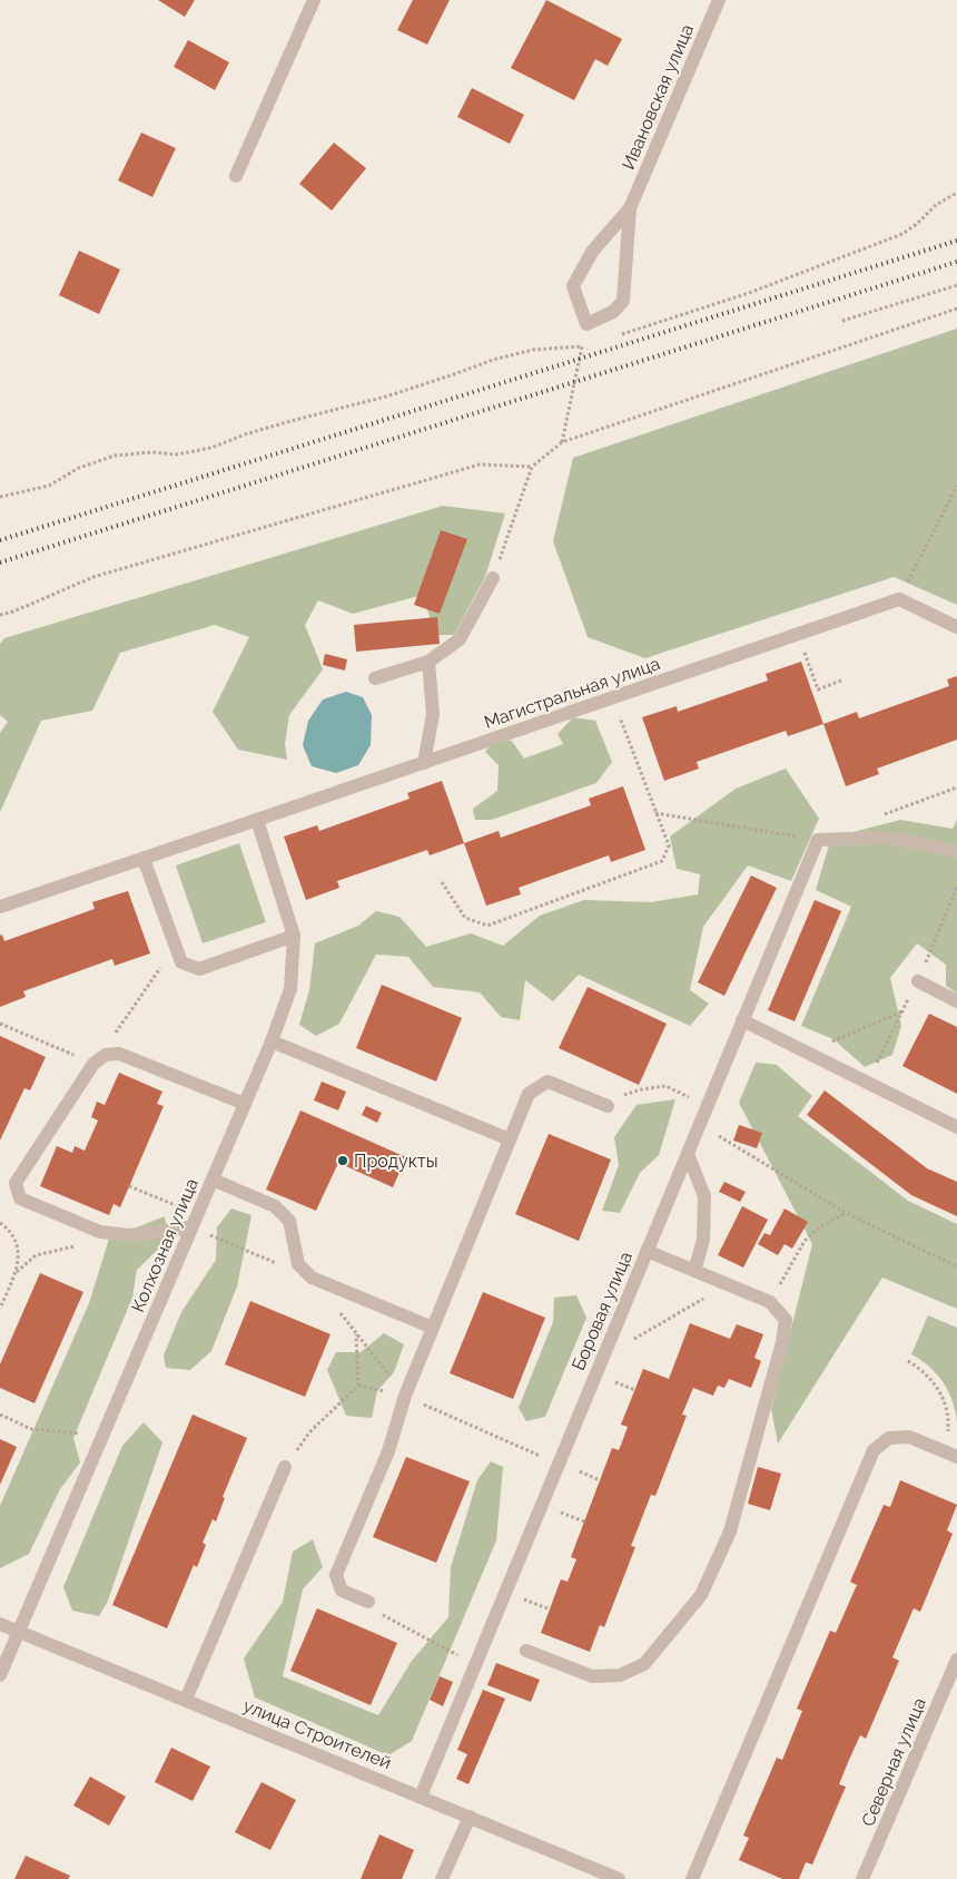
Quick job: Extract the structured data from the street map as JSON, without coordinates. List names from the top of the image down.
{
  "streets": {
    "street": [
      "Ивановская улица",
      "Магистральная улица",
      "Колхозная улица",
      "Боровая улица",
      "улица Строителей",
      "Северная улица"
    ]
  },
  "crossings": [
    ["Магистральная улица", "Колхозная улица"],
    ["Колхозная улица", "улица Строителей"],
    ["Боровая улица", "улица Строителей"]
  ],
  "places": ["Продукты"]
}
